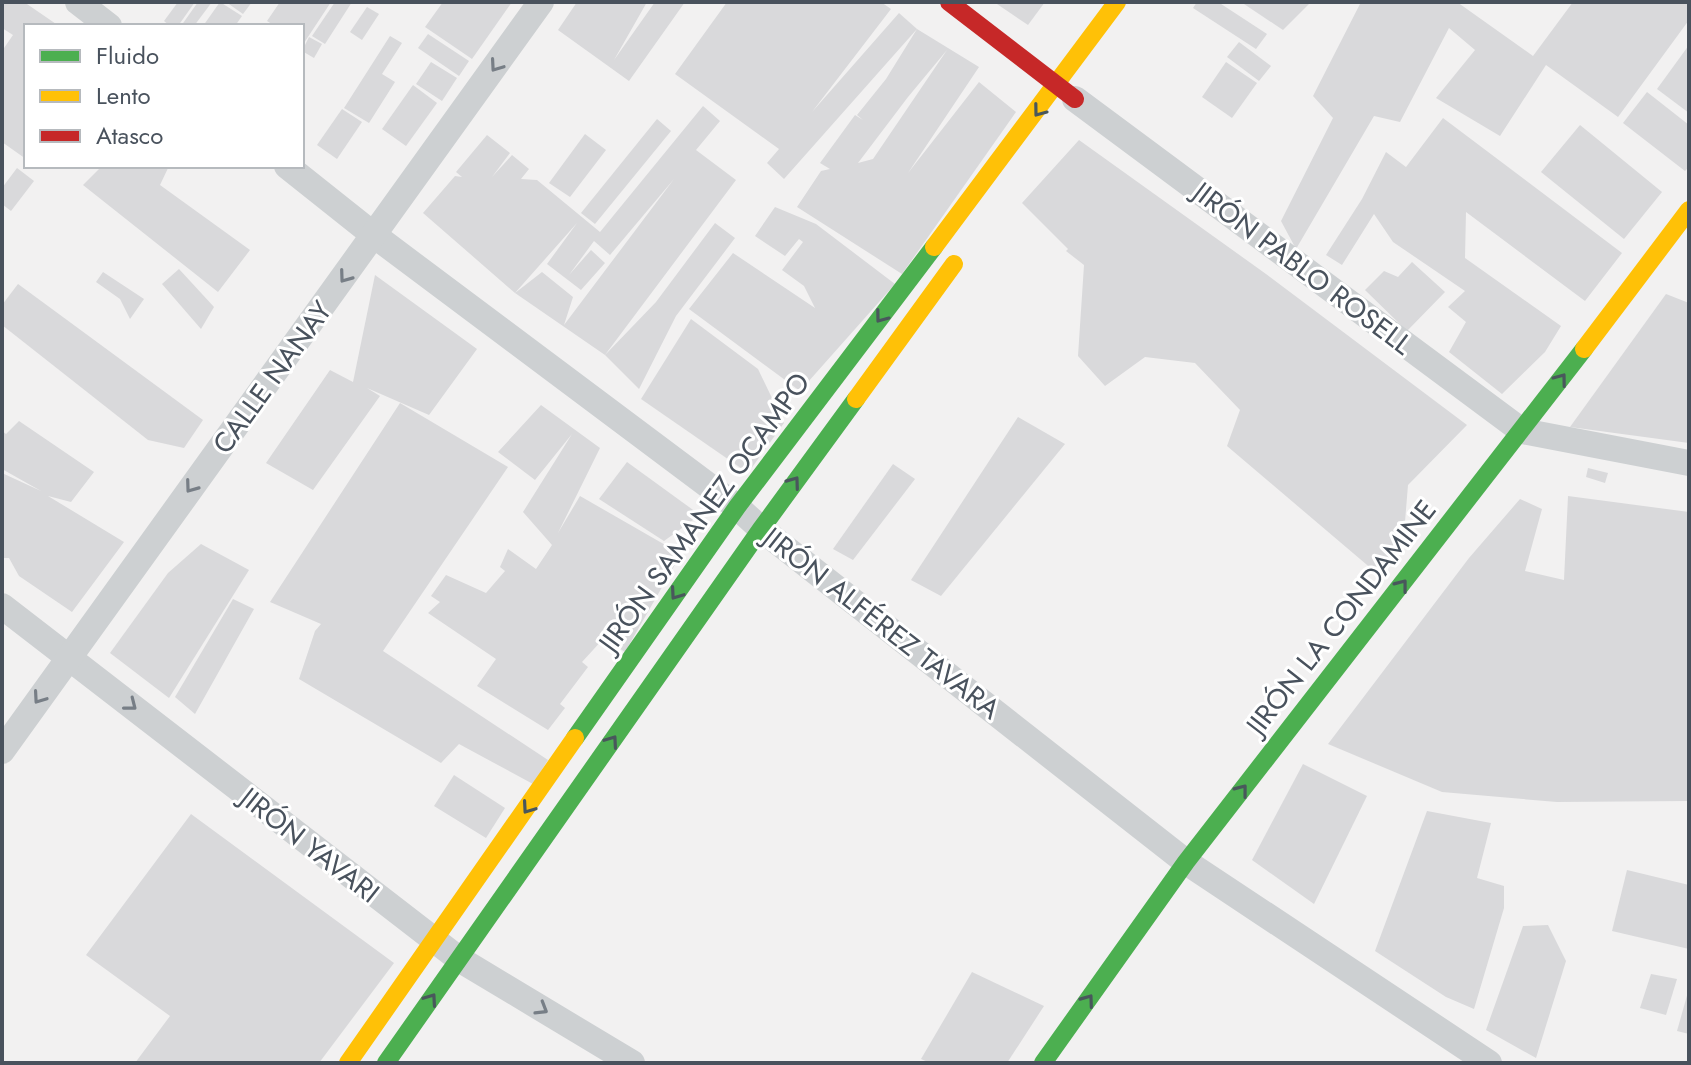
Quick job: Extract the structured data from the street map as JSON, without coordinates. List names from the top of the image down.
{
  "streets": {
    "street": [
      "JIRÓN PABLO ROSELL",
      "CALLE NANAY",
      "JIRÓN SAMANEZ OCAMPO",
      "JIRÓN LA CONDAMINE",
      "JIRÓN ALFÉREZ TAVARA",
      "JIRÓN YAVARI"
    ]
  },
  "crossings": [
    ["JIRÓN PABLO ROSELL", "JIRÓN SAMANEZ OCAMPO"],
    ["JIRÓN PABLO ROSELL", "JIRÓN LA CONDAMINE"],
    ["CALLE NANAY", "JIRÓN ALFÉREZ TAVARA"],
    ["CALLE NANAY", "JIRÓN YAVARI"],
    ["JIRÓN SAMANEZ OCAMPO", "JIRÓN ALFÉREZ TAVARA"],
    ["JIRÓN SAMANEZ OCAMPO", "JIRÓN YAVARI"],
    ["JIRÓN LA CONDAMINE", "JIRÓN ALFÉREZ TAVARA"]
  ],
  "one_way": ["CALLE NANAY", "JIRÓN LA CONDAMINE", "JIRÓN YAVARI"],
  "legend": ["Fluido", "Lento", "Atasco"]
}
